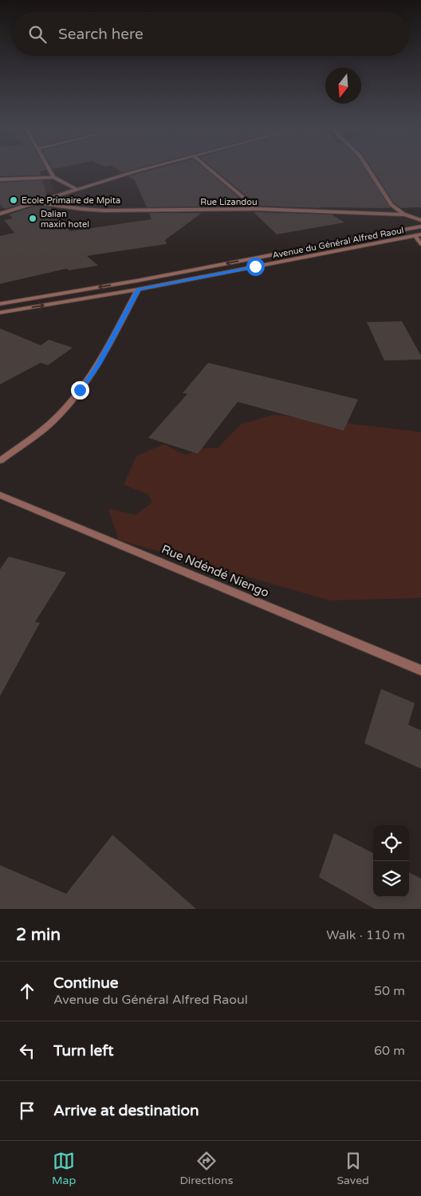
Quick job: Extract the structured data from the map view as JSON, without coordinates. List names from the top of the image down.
{
  "streets": {
    "street": ["Rue Lizandou", "Avenue du Général Alfred Raoul", "Rue Ndéndé Niengo"]
  },
  "places": ["Ecole Primaire de Mpita", "Dalian maxin hotel"],
  "north": "bottom",
  "page": {
    "search": "Search here",
    "heading": ["2 min", "Walk · 110 m"],
    "list": [
      ["Continue", "Avenue du Général Alfred Raoul", "50 m"],
      ["Turn left", "60 m"],
      "Arrive at destination"
    ],
    "nav": ["Map", "Directions", "Saved"]
  }
}
